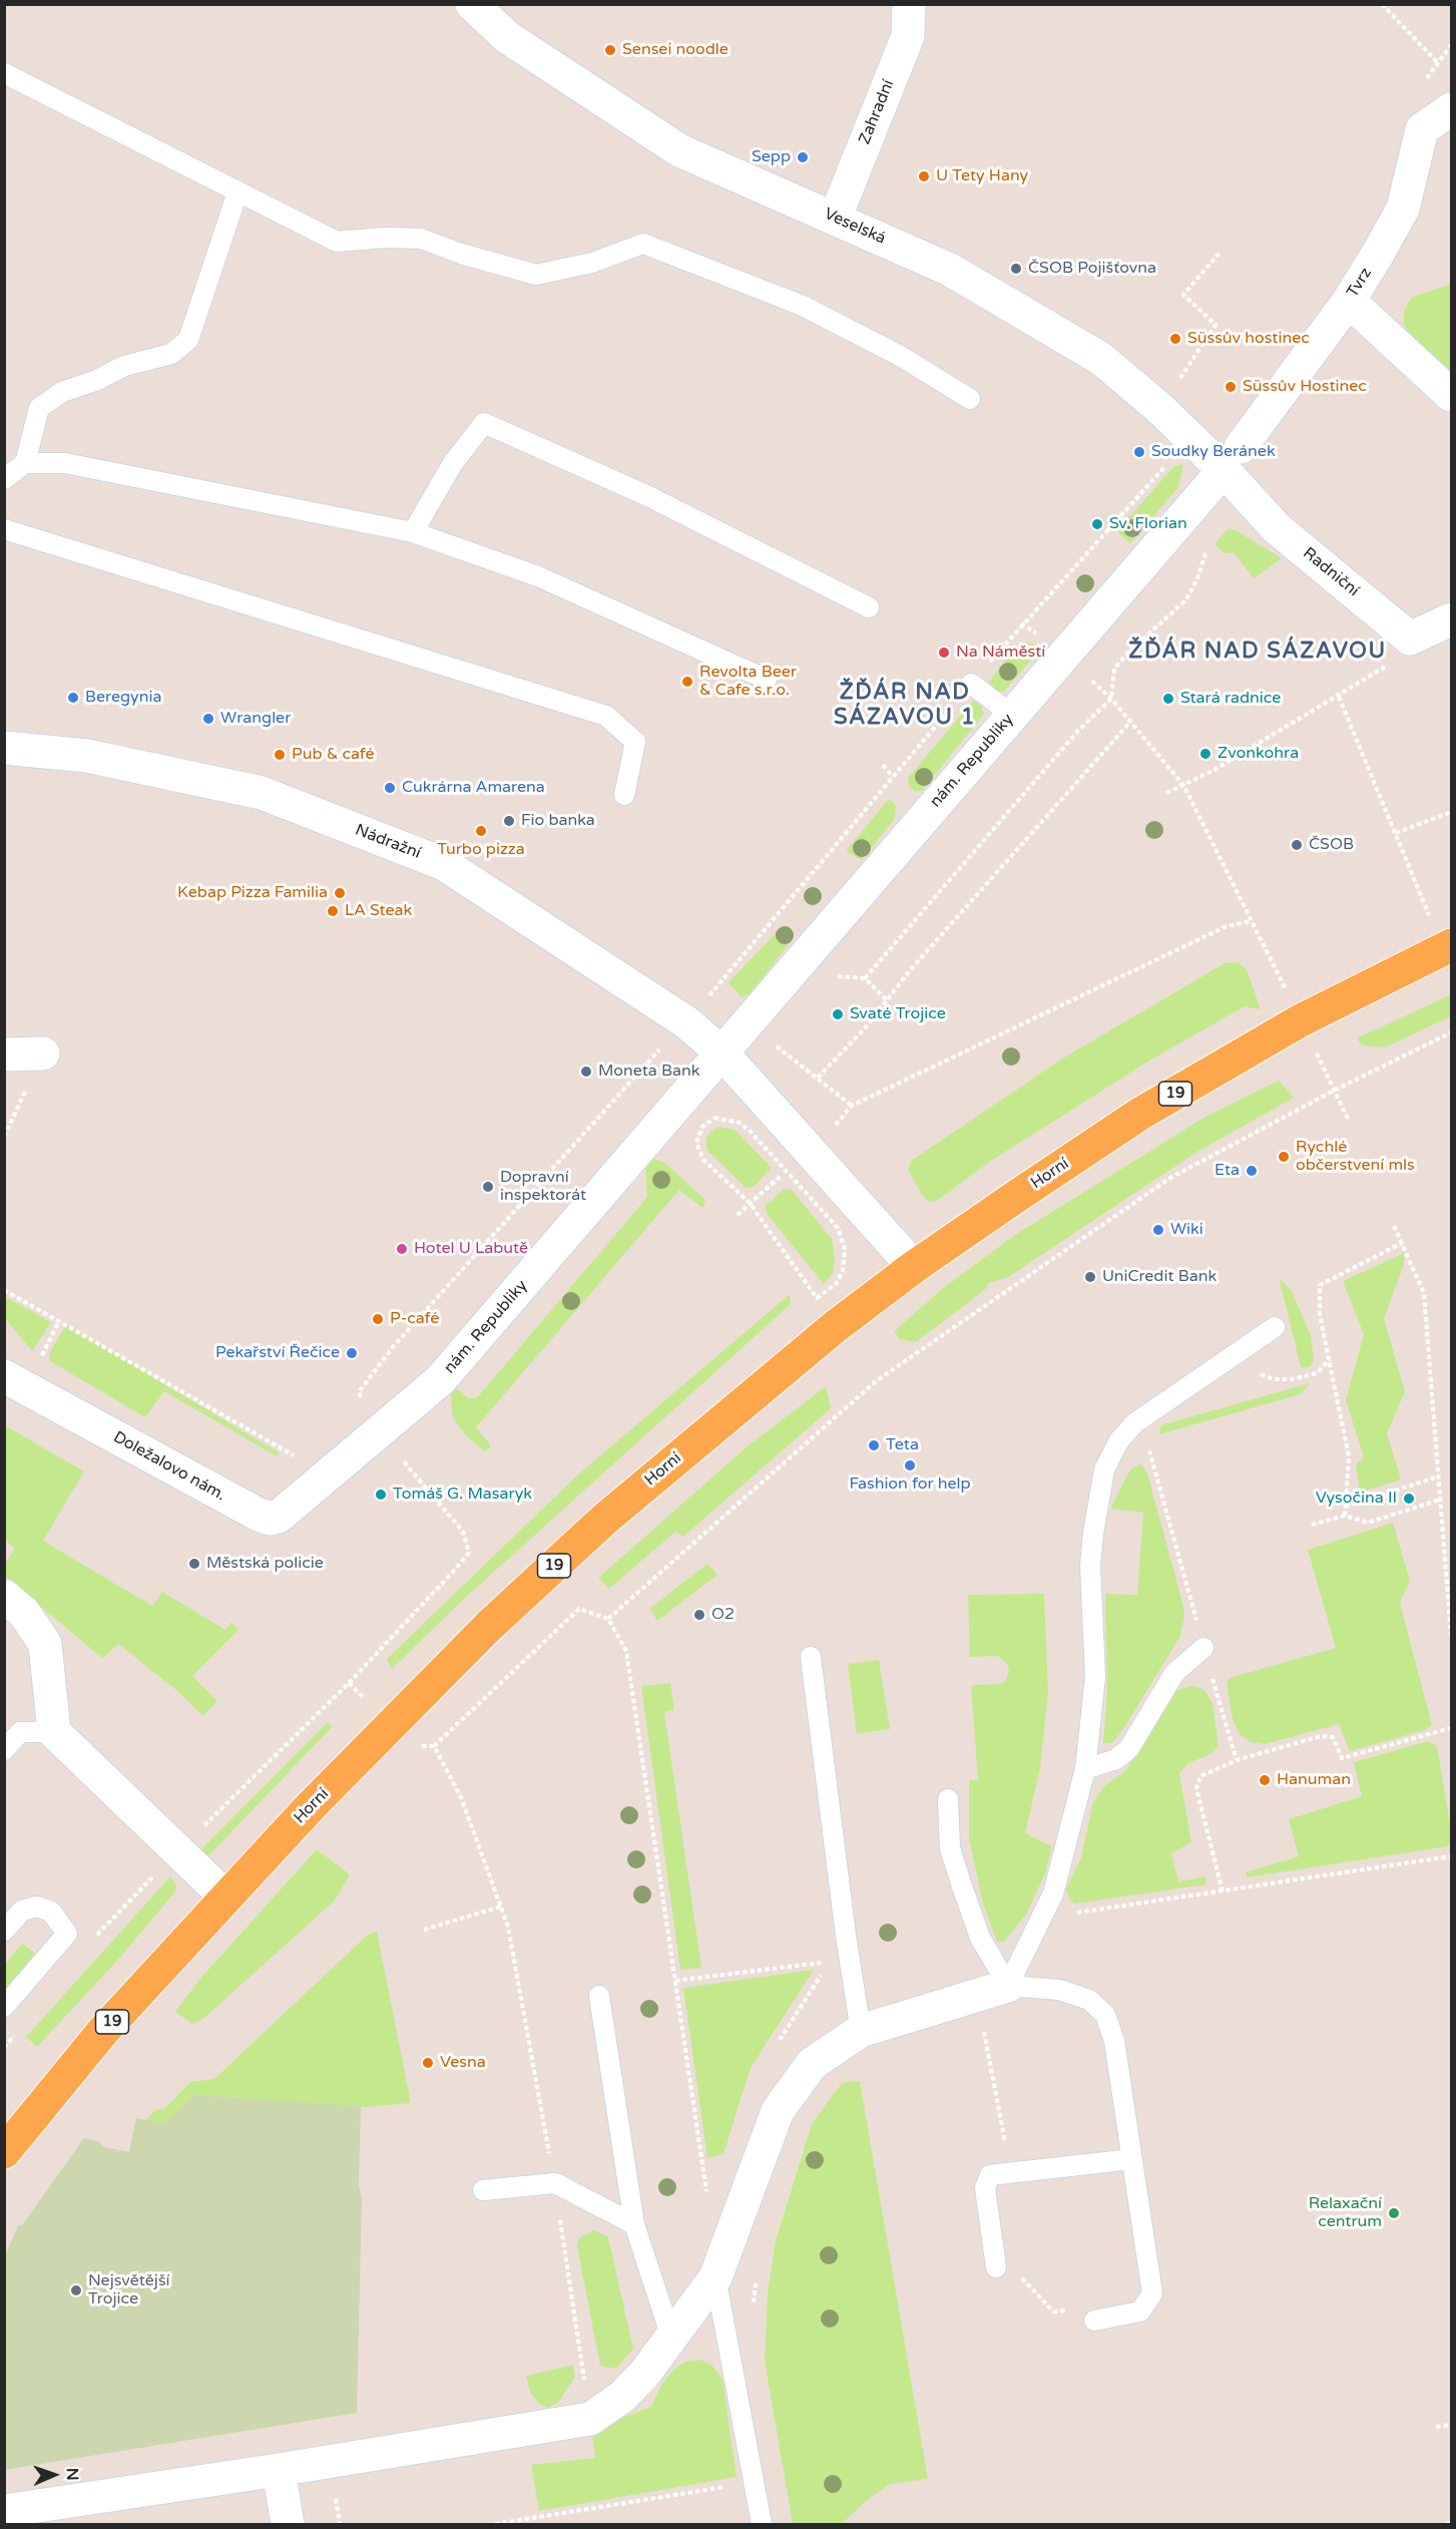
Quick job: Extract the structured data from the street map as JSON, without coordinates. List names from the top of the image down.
{
  "streets": {
    "main road": ["19", "Horní"],
    "street": [
      "Zahradní",
      "Veselská",
      "Tvrz",
      "Radniční",
      "nám. Republiky",
      "Nádražní",
      "Doležalovo nám."
    ]
  },
  "crossings": [
    ["Zahradní", "Veselská"],
    ["Veselská", "Tvrz"],
    ["Veselská", "Radniční"],
    ["Veselská", "nám. Republiky"],
    ["Tvrz", "Radniční"],
    ["Tvrz", "nám. Republiky"],
    ["Radniční", "nám. Republiky"],
    ["nám. Republiky", "Nádražní"],
    ["nám. Republiky", "Doležalovo nám."]
  ],
  "districts": ["ŽĎÁR NAD SÁZAVOU", "ŽĎÁR NAD SÁZAVOU 1"],
  "places": [
    "Sensei noodle",
    "Sepp",
    "U Tety Hany",
    "ČSOB Pojišťovna",
    "Süssův hostinec",
    "Süssův Hostinec",
    "Soudky Beránek",
    "Sv. Florian",
    "Na Náměstí",
    "Revolta Beer & Cafe s.r.o.",
    "Beregynia",
    "Stará radnice",
    "Wrangler",
    "Zvonkohra",
    "Pub & café",
    "Cukrárna Amarena",
    "Fio banka",
    "Turbo pizza",
    "ČSOB",
    "Kebap Pizza Familia",
    "LA Steak",
    "Svaté Trojice",
    "Moneta Bank",
    "Rychlé občerstvení mls",
    "Eta",
    "Dopravní inspektorát",
    "Wiki",
    "Hotel U Labutě",
    "UniCredit Bank",
    "P-café",
    "Pekařství Řečice",
    "Teta",
    "Fashion for help",
    "Tomáš G. Masaryk",
    "Vysočina II",
    "Městská policie",
    "O2",
    "Hanuman",
    "Vesna",
    "Relaxační centrum",
    "Nejsvětější Trojice"
  ],
  "north": "right"
}
